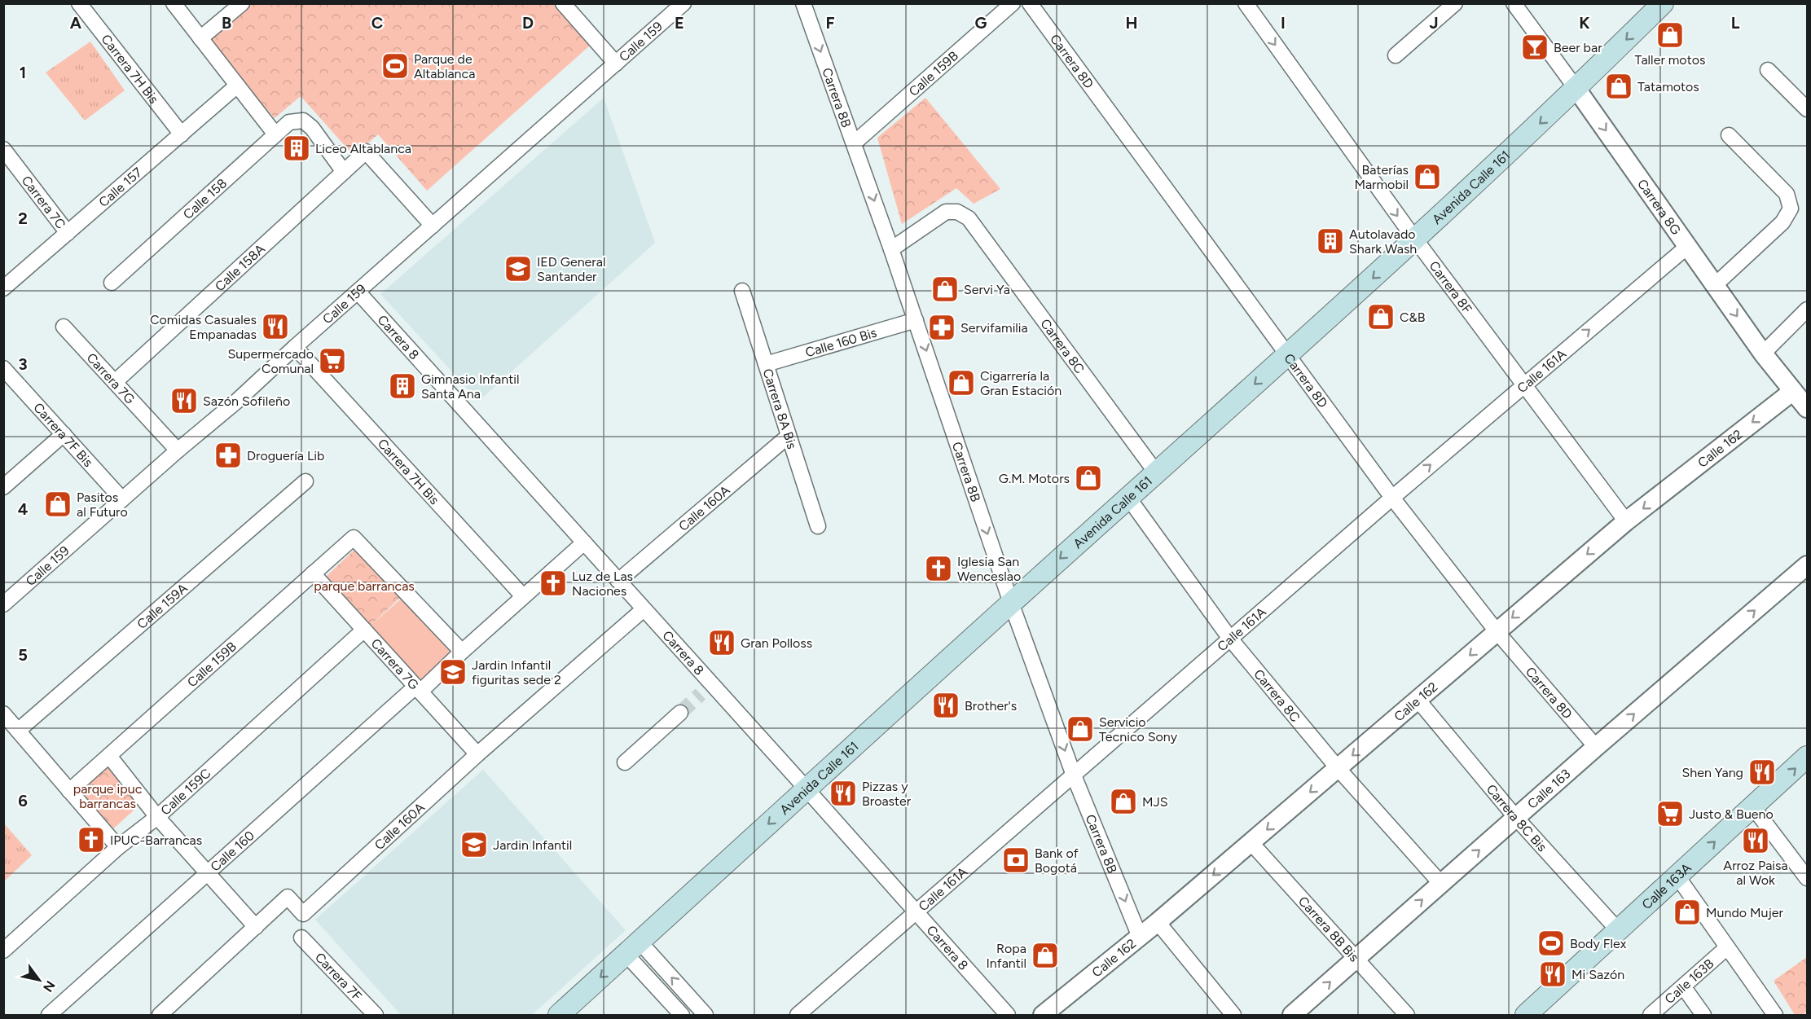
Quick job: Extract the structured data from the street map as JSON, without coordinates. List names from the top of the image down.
{
  "streets": {
    "main road": ["Avenida Calle 161", "Calle 163A"],
    "street": [
      "Calle 159",
      "Carrera 8D",
      "Carrera 7H Bis",
      "Calle 159B",
      "Carrera 8B",
      "Calle 157",
      "Calle 158",
      "Carrera 7C",
      "Carrera 8G",
      "Calle 158A",
      "Carrera 8F",
      "Carrera 8",
      "Calle 160 Bis",
      "Carrera 8C",
      "Calle 161A",
      "Carrera 7G",
      "Carrera 8A Bis",
      "Carrera 7F Bis",
      "Calle 162",
      "Calle 160A",
      "Calle 159A",
      "Calle 163",
      "Calle 159C",
      "Carrera 8C Bis",
      "Calle 160",
      "Carrera 8B Bis",
      "Carrera 7F",
      "Calle 163B"
    ]
  },
  "crossings": [
    ["Calle 159", "Carrera 7H Bis"],
    ["Calle 159", "Calle 158A"],
    ["Calle 159", "Carrera 8"],
    ["Calle 159", "Carrera 7G"],
    ["Calle 159", "Carrera 7F Bis"],
    ["Carrera 8D", "Avenida Calle 161"],
    ["Carrera 8D", "Calle 161A"],
    ["Carrera 8D", "Calle 162"],
    ["Carrera 8D", "Calle 163"],
    ["Carrera 7H Bis", "Calle 157"],
    ["Carrera 7H Bis", "Calle 160"],
    ["Calle 159B", "Carrera 8B"],
    ["Calle 159B", "Carrera 7G"],
    ["Calle 159B", "Calle 160"],
    ["Carrera 8B", "Avenida Calle 161"],
    ["Carrera 8B", "Calle 160 Bis"],
    ["Carrera 8B", "Carrera 8C"],
    ["Carrera 8B", "Calle 161A"],
    ["Carrera 8B", "Calle 162"],
    ["Calle 157", "Carrera 7C"],
    ["Avenida Calle 161", "Carrera 8G"],
    ["Avenida Calle 161", "Carrera 8F"],
    ["Avenida Calle 161", "Carrera 8"],
    ["Avenida Calle 161", "Carrera 8C"],
    ["Calle 158", "Calle 158A"],
    ["Carrera 8G", "Calle 161A"],
    ["Carrera 8G", "Calle 162"],
    ["Calle 158A", "Carrera 7G"],
    ["Carrera 8F", "Calle 161A"],
    ["Carrera 8F", "Calle 162"],
    ["Carrera 8", "Calle 161A"],
    ["Carrera 8", "Calle 160A"],
    ["Carrera 8", "Calle 160"],
    ["Calle 160 Bis", "Carrera 8A Bis"],
    ["Carrera 8C", "Calle 161A"],
    ["Carrera 8C", "Calle 162"],
    ["Carrera 8C", "Calle 163"],
    ["Carrera 7G", "Calle 160A"],
    ["Carrera 7G", "Calle 159C"],
    ["Carrera 7G", "Calle 160"],
    ["Carrera 8A Bis", "Calle 160A"],
    ["Calle 162", "Carrera 8C Bis"],
    ["Calle 162", "Carrera 8B Bis"],
    ["Calle 163", "Carrera 8C Bis"],
    ["Calle 163", "Carrera 8B Bis"],
    ["Carrera 8C Bis", "Calle 163A"]
  ],
  "one_way": [
    "Carrera 8B",
    "Avenida Calle 161",
    "Carrera 8G",
    "Carrera 8F",
    "Calle 162",
    "Calle 163",
    "Calle 163A"
  ],
  "parks": ["parque barrancas", "parque ipuc barrancas"],
  "places": {
    "shop": [
      "Taller motos",
      "Tatamotos",
      "Baterías Marmobil",
      "Servi Ya",
      "C&B",
      "Cigarrería la Gran Estación",
      "G.M. Motors",
      "Pasitos al Futuro",
      "Servicio Tecnico Sony",
      "MJS",
      "Mundo Mujer",
      "Ropa Infantil"
    ],
    "bar": ["Beer bar"],
    "sports": ["Parque de Altablanca", "Body Flex"],
    "building": ["Liceo Altablanca", "Autolavado Shark Wash", "Gimnasio Infantil Santa Ana"],
    "school or university": ["IED General Santander", "Jardin Infantil figuritas sede 2", "Jardin Infantil"],
    "restaurant": [
      "Comidas Casuales Empanadas",
      "Sazón Sofileño",
      "Gran Polloss",
      "Brother's",
      "Shen Yang",
      "Pizzas y Broaster",
      "Arroz Paisa al Wok",
      "Mi Sazón"
    ],
    "pharmacy": ["Servifamilia", "Droguería Lib"],
    "supermarket": ["Supermercado Comunal", "Justo & Bueno"],
    "church": ["Iglesia San Wenceslao", "Luz de Las Naciones", "IPUC-Barrancas"],
    "bank": ["Bank of Bogotá"]
  },
  "north": "bottom right",
  "grid": {
    "columns": [
      "A",
      "B",
      "C",
      "D",
      "E",
      "F",
      "G",
      "H",
      "I",
      "J",
      "K",
      "L"
    ],
    "rows": [
      "1",
      "2",
      "3",
      "4",
      "5",
      "6"
    ]
  }
}
